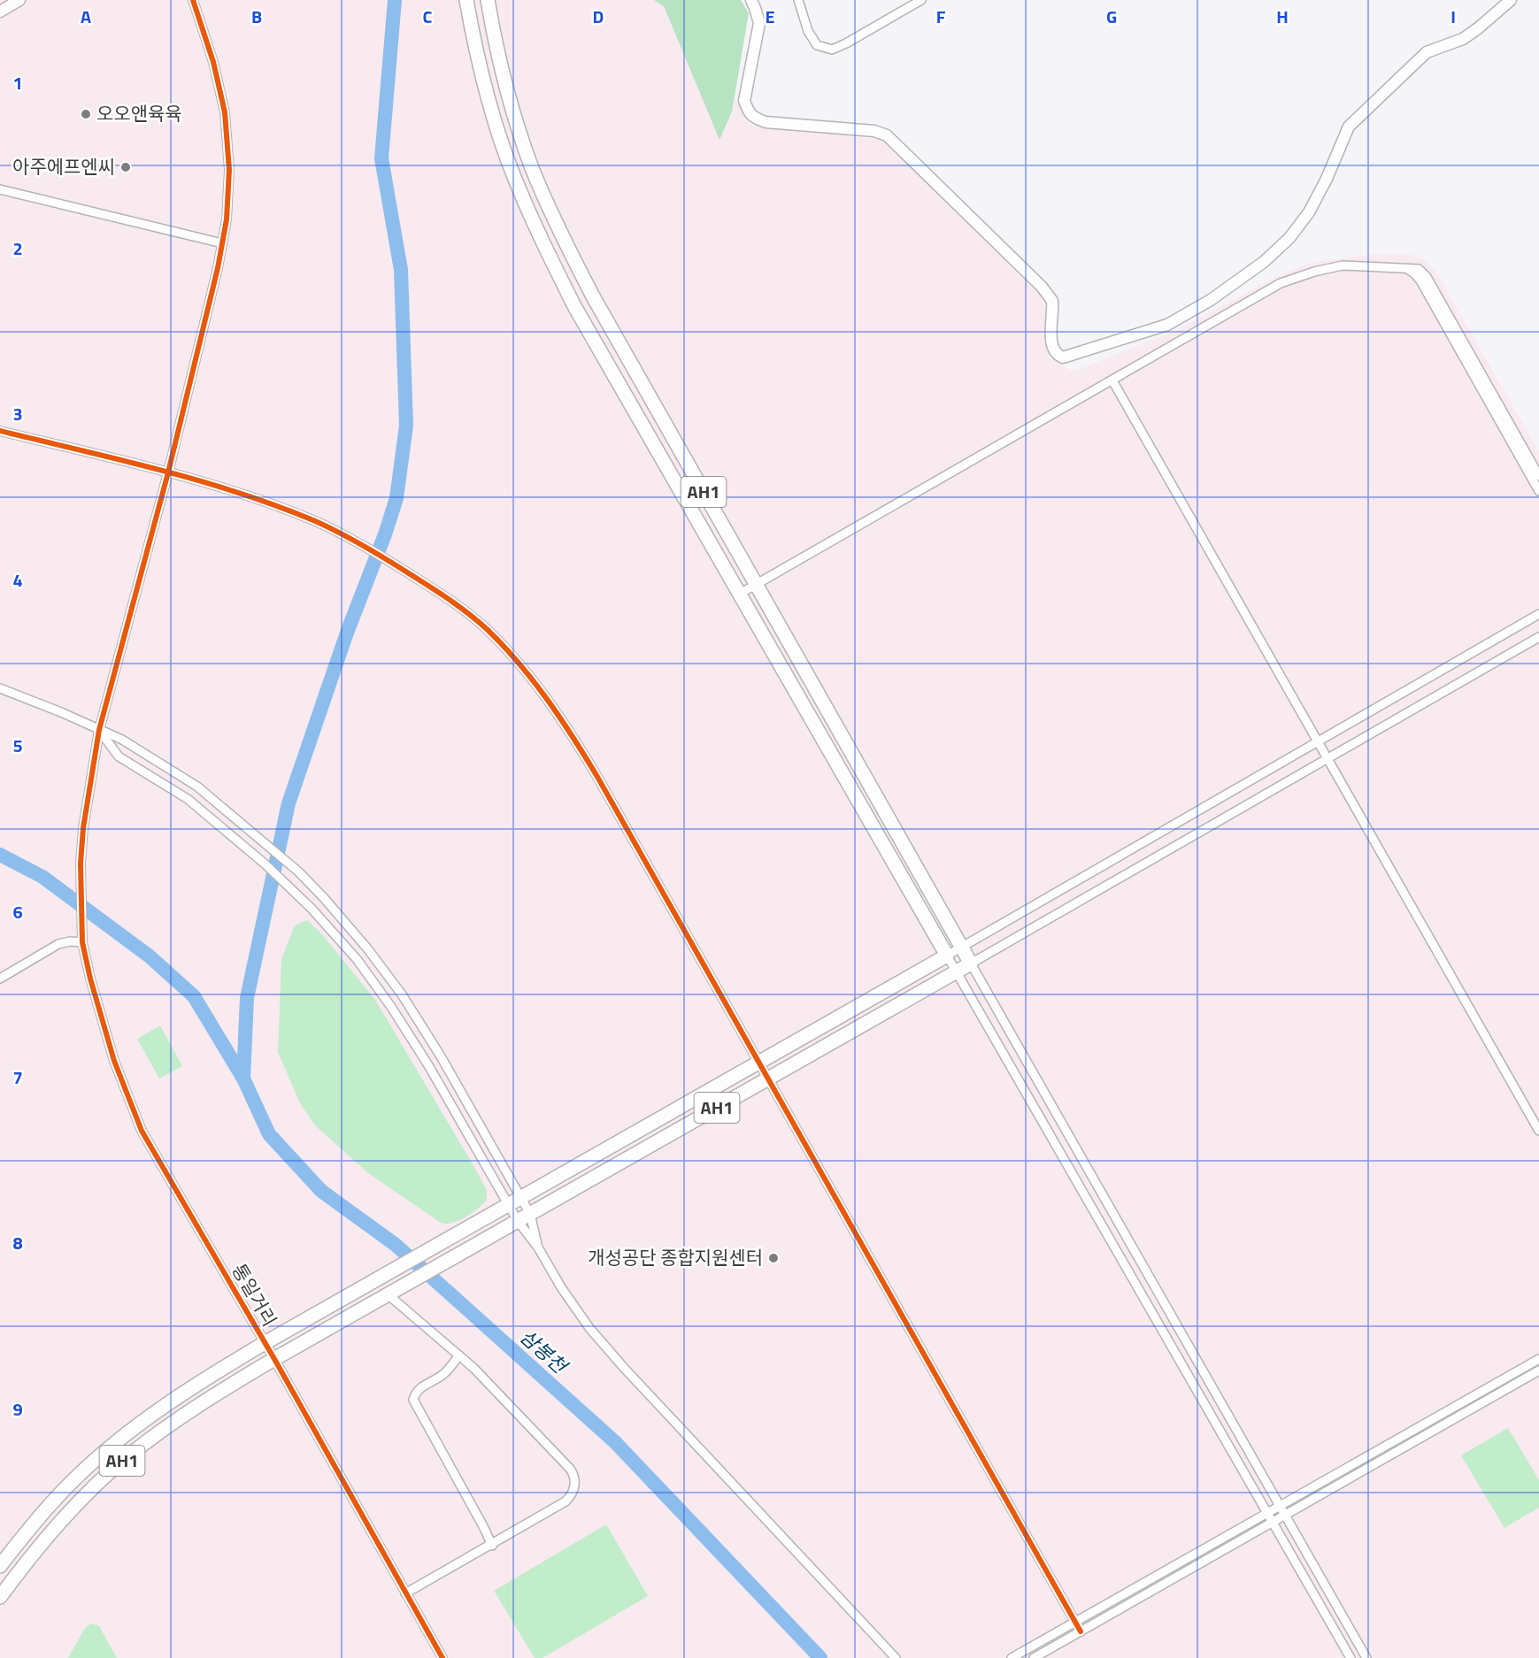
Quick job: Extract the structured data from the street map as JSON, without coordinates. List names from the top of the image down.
{
  "streets": {
    "main road": ["AH1"],
    "street": ["통일거리"]
  },
  "crossings": [
    ["AH1", "통일거리"]
  ],
  "water": ["삼봉천"],
  "places": ["오오앤육육", "아주에프엔씨", "개성공단 종합지원센터"],
  "grid": {
    "columns": [
      "A",
      "B",
      "C",
      "D",
      "E",
      "F",
      "G",
      "H",
      "I"
    ],
    "rows": [
      "1",
      "2",
      "3",
      "4",
      "5",
      "6",
      "7",
      "8",
      "9"
    ]
  }
}
